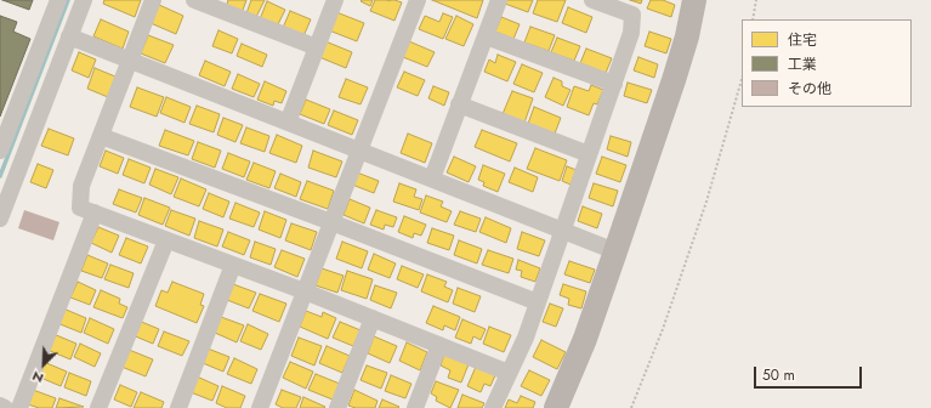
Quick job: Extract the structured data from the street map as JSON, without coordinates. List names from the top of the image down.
{
  "legend": ["住宅", "工業", "その他"],
  "scale_bar": "50 m",
  "north": "bottom left"
}
